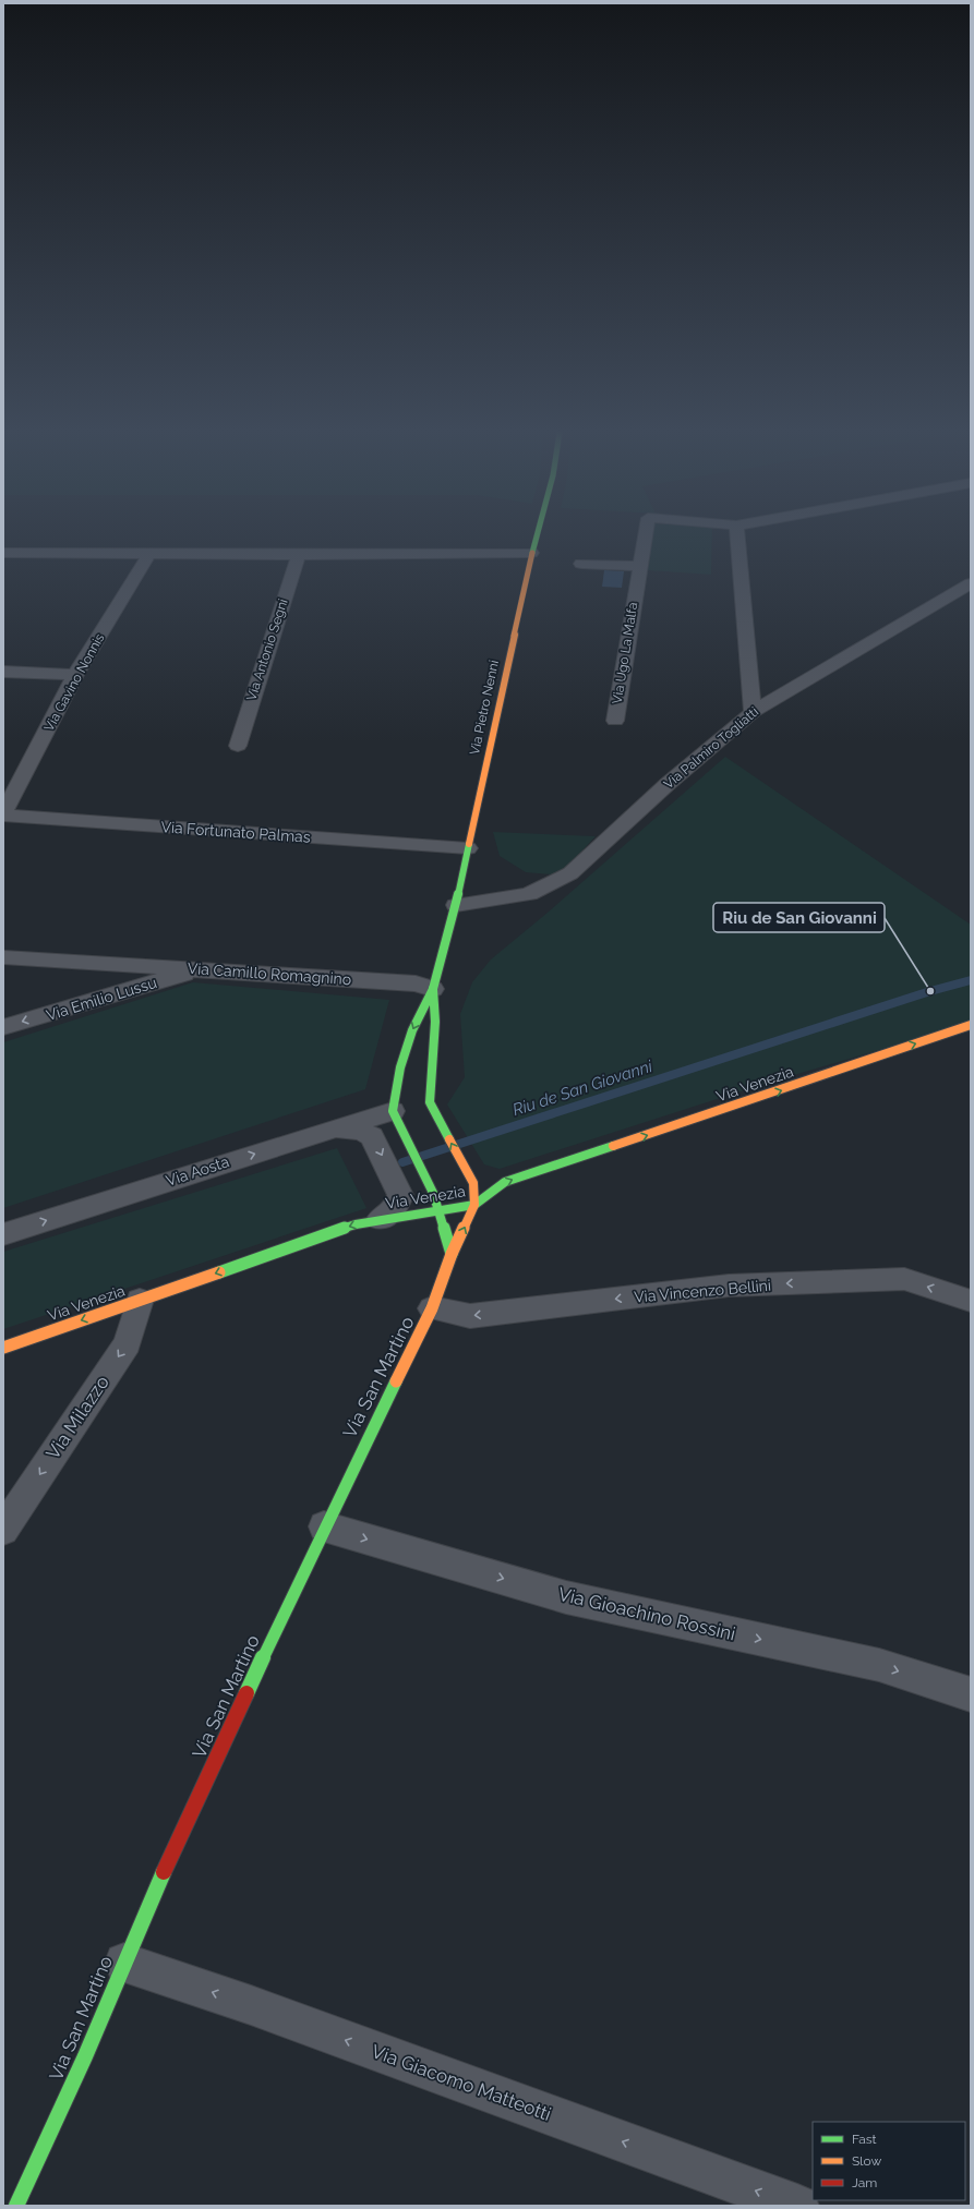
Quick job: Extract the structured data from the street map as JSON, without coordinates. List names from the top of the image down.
{
  "streets": {
    "street": [
      "Via Antonio Segni",
      "Via Ugo La Malfa",
      "Via Gavino Nonnis",
      "Via Pietro Nenni",
      "Via Palmiro Togliatti",
      "Via Fortunato Palmas",
      "Via Camillo Romagnino",
      "Via Emilio Lussu",
      "Via Venezia",
      "Via Aosta",
      "Via Vincenzo Bellini",
      "Via San Martino",
      "Via Milazzo",
      "Via Gioachino Rossini",
      "Via Giacomo Matteotti"
    ]
  },
  "crossings": [
    ["Via Gavino Nonnis", "Via Fortunato Palmas"],
    ["Via Pietro Nenni", "Via Palmiro Togliatti"],
    ["Via Pietro Nenni", "Via Fortunato Palmas"],
    ["Via Pietro Nenni", "Via Camillo Romagnino"],
    ["Via Pietro Nenni", "Via Venezia"],
    ["Via Pietro Nenni", "Via Aosta"],
    ["Via Pietro Nenni", "Via San Martino"],
    ["Via Camillo Romagnino", "Via Emilio Lussu"],
    ["Via Venezia", "Via San Martino"],
    ["Via Venezia", "Via Milazzo"],
    ["Via Vincenzo Bellini", "Via San Martino"],
    ["Via San Martino", "Via Gioachino Rossini"],
    ["Via San Martino", "Via Giacomo Matteotti"]
  ],
  "one_way": [
    "Via Emilio Lussu",
    "Via Aosta",
    "Via Vincenzo Bellini",
    "Via Milazzo",
    "Via Gioachino Rossini",
    "Via Giacomo Matteotti"
  ],
  "water": ["Riu de San Giovanni"],
  "places": ["Riu de San Giovanni"],
  "legend": ["Fast", "Slow", "Jam"]
}
